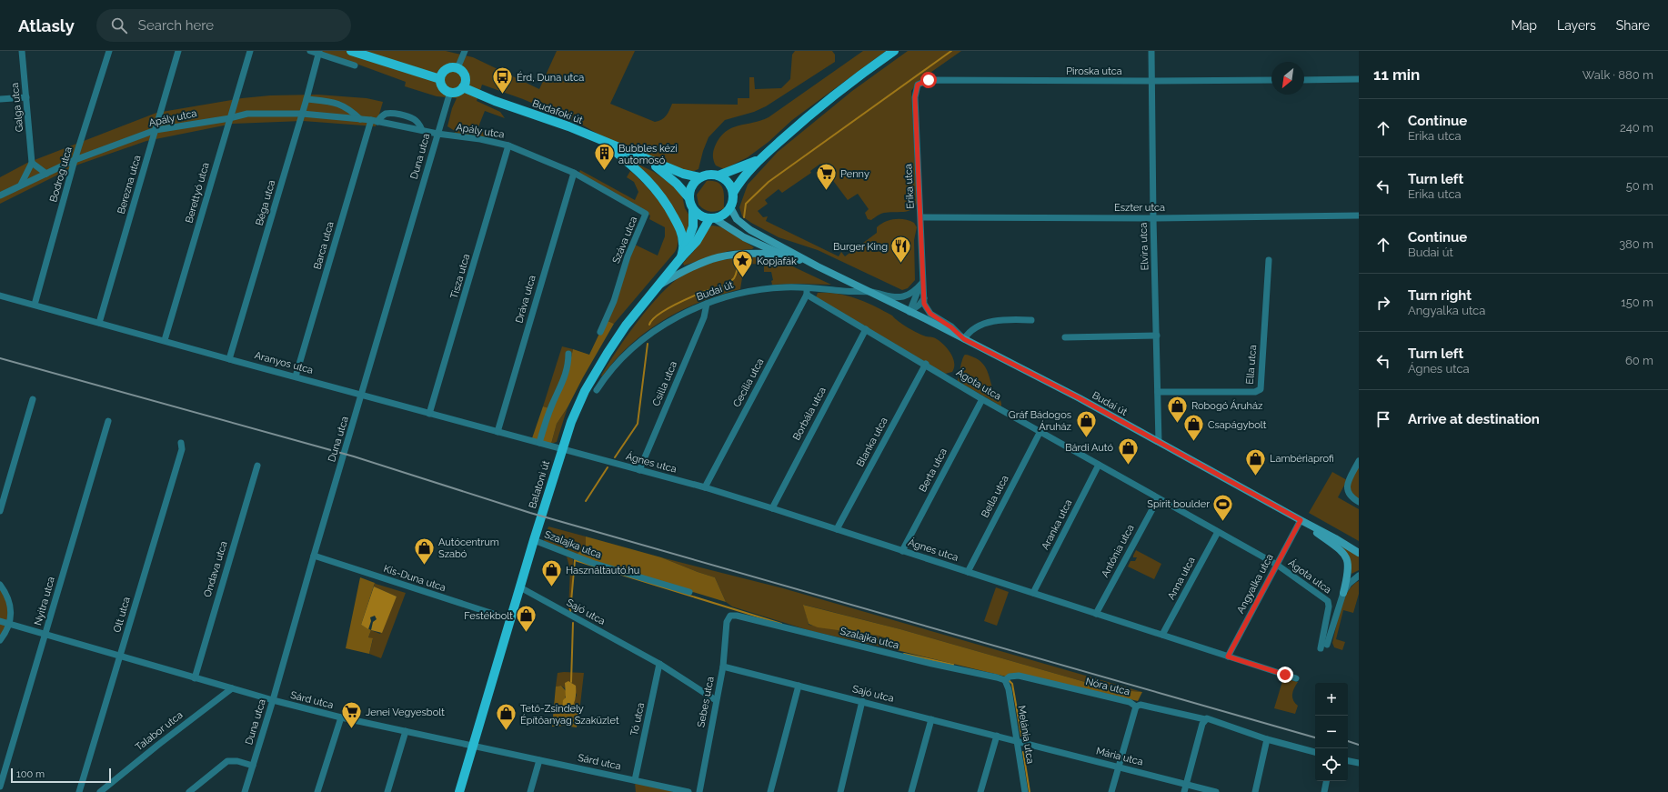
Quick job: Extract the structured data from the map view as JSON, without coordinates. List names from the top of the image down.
{
  "streets": {
    "main road": ["Budafoki út", "Budai út", "Balatoni út"],
    "street": [
      "Piroska utca",
      "Galga utca",
      "Apály utca",
      "Duna utca",
      "Bodrog utca",
      "Berezna utca",
      "Erika utca",
      "Berettyó utca",
      "Béga utca",
      "Eszter utca",
      "Száva utca",
      "Barca utca",
      "Elvira utca",
      "Tisza utca",
      "Dráva utca",
      "Aranyos utca",
      "Ella utca",
      "Cecília utca",
      "Csilla utca",
      "Ágota utca",
      "Borbála utca",
      "Blanka utca",
      "Ágnes utca",
      "Berta utca",
      "Bella utca",
      "Aranka utca",
      "Szalajka utca",
      "Antónia utca",
      "Ondava utca",
      "Kis-Duna utca",
      "Anna utca",
      "Angyalka utca",
      "Nyitra utca",
      "Sajó utca",
      "Olt utca",
      "Nóra utca",
      "Sárd utca",
      "Sebes utca",
      "Tó utca",
      "Talabor utca",
      "Melánia utca",
      "Mária utca"
    ]
  },
  "crossings": [
    ["Piroska utca", "Erika utca"],
    ["Piroska utca", "Elvira utca"],
    ["Budafoki út", "Duna utca"],
    ["Budafoki út", "Budai út"],
    ["Budafoki út", "Balatoni út"],
    ["Apály utca", "Duna utca"],
    ["Apály utca", "Bodrog utca"],
    ["Apály utca", "Berezna utca"],
    ["Apály utca", "Berettyó utca"],
    ["Apály utca", "Béga utca"],
    ["Apály utca", "Száva utca"],
    ["Apály utca", "Barca utca"],
    ["Apály utca", "Tisza utca"],
    ["Apály utca", "Dráva utca"],
    ["Duna utca", "Aranyos utca"],
    ["Duna utca", "Kis-Duna utca"],
    ["Duna utca", "Sárd utca"],
    ["Bodrog utca", "Aranyos utca"],
    ["Berezna utca", "Aranyos utca"],
    ["Erika utca", "Eszter utca"],
    ["Erika utca", "Budai út"],
    ["Berettyó utca", "Aranyos utca"],
    ["Béga utca", "Aranyos utca"],
    ["Eszter utca", "Elvira utca"],
    ["Száva utca", "Dráva utca"],
    ["Barca utca", "Aranyos utca"],
    ["Elvira utca", "Budai út"],
    ["Elvira utca", "Ella utca"],
    ["Tisza utca", "Aranyos utca"],
    ["Budai út", "Cecília utca"],
    ["Budai út", "Csilla utca"],
    ["Budai út", "Ágota utca"],
    ["Budai út", "Balatoni út"],
    ["Budai út", "Angyalka utca"],
    ["Dráva utca", "Aranyos utca"],
    ["Aranyos utca", "Ágnes utca"],
    ["Aranyos utca", "Balatoni út"],
    ["Cecília utca", "Ágota utca"],
    ["Cecília utca", "Ágnes utca"],
    ["Csilla utca", "Ágnes utca"],
    ["Ágota utca", "Borbála utca"],
    ["Ágota utca", "Blanka utca"],
    ["Ágota utca", "Berta utca"],
    ["Ágota utca", "Bella utca"],
    ["Ágota utca", "Aranka utca"],
    ["Ágota utca", "Antónia utca"],
    ["Ágota utca", "Anna utca"],
    ["Ágota utca", "Angyalka utca"],
    ["Borbála utca", "Ágnes utca"],
    ["Blanka utca", "Ágnes utca"],
    ["Ágnes utca", "Berta utca"],
    ["Ágnes utca", "Balatoni út"],
    ["Ágnes utca", "Bella utca"],
    ["Ágnes utca", "Aranka utca"],
    ["Ágnes utca", "Antónia utca"],
    ["Ágnes utca", "Anna utca"],
    ["Ágnes utca", "Angyalka utca"],
    ["Balatoni út", "Szalajka utca"],
    ["Balatoni út", "Kis-Duna utca"],
    ["Balatoni út", "Sajó utca"],
    ["Balatoni út", "Sárd utca"],
    ["Szalajka utca", "Nóra utca"],
    ["Szalajka utca", "Sebes utca"],
    ["Szalajka utca", "Melánia utca"],
    ["Ondava utca", "Sárd utca"],
    ["Nyitra utca", "Sárd utca"],
    ["Sajó utca", "Sebes utca"],
    ["Sajó utca", "Tó utca"],
    ["Sajó utca", "Melánia utca"],
    ["Sajó utca", "Mária utca"],
    ["Olt utca", "Sárd utca"],
    ["Nóra utca", "Melánia utca"],
    ["Sárd utca", "Tó utca"],
    ["Sárd utca", "Talabor utca"],
    ["Melánia utca", "Mária utca"]
  ],
  "places": {
    "bus stop": ["Érd, Duna utca"],
    "building": ["Bubbles kézi automosó"],
    "supermarket": ["Penny", "Jenei Vegyesbolt"],
    "restaurant": ["Burger King"],
    "place": ["Kopjafák"],
    "shop": [
      "Robogó Áruház",
      "Gráf Bádogos Áruház",
      "Csapágybolt",
      "Bárdi Autó",
      "Lambériaprofi",
      "Autócentrum Szabó",
      "Használtautó.hu",
      "Festékbolt",
      "Tető-Zsindely Építőanyag Szaküzlet"
    ],
    "sports": ["Spirit boulder"]
  },
  "scale_bar": "100 m",
  "north": "bottom left",
  "page": {
    "header": "Atlasly",
    "search": "Search here",
    "nav": ["Map", "Layers", "Share"],
    "heading": ["11 min", "Walk · 880 m"],
    "list": [
      ["Continue", "Erika utca", "240 m"],
      ["Turn left", "Erika utca", "50 m"],
      ["Continue", "Budai út", "380 m"],
      ["Turn right", "Angyalka utca", "150 m"],
      ["Turn left", "Ágnes utca", "60 m"],
      "Arrive at destination"
    ],
    "map_buttons": ["+", "−"],
    "scale": "100 m"
  }
}
